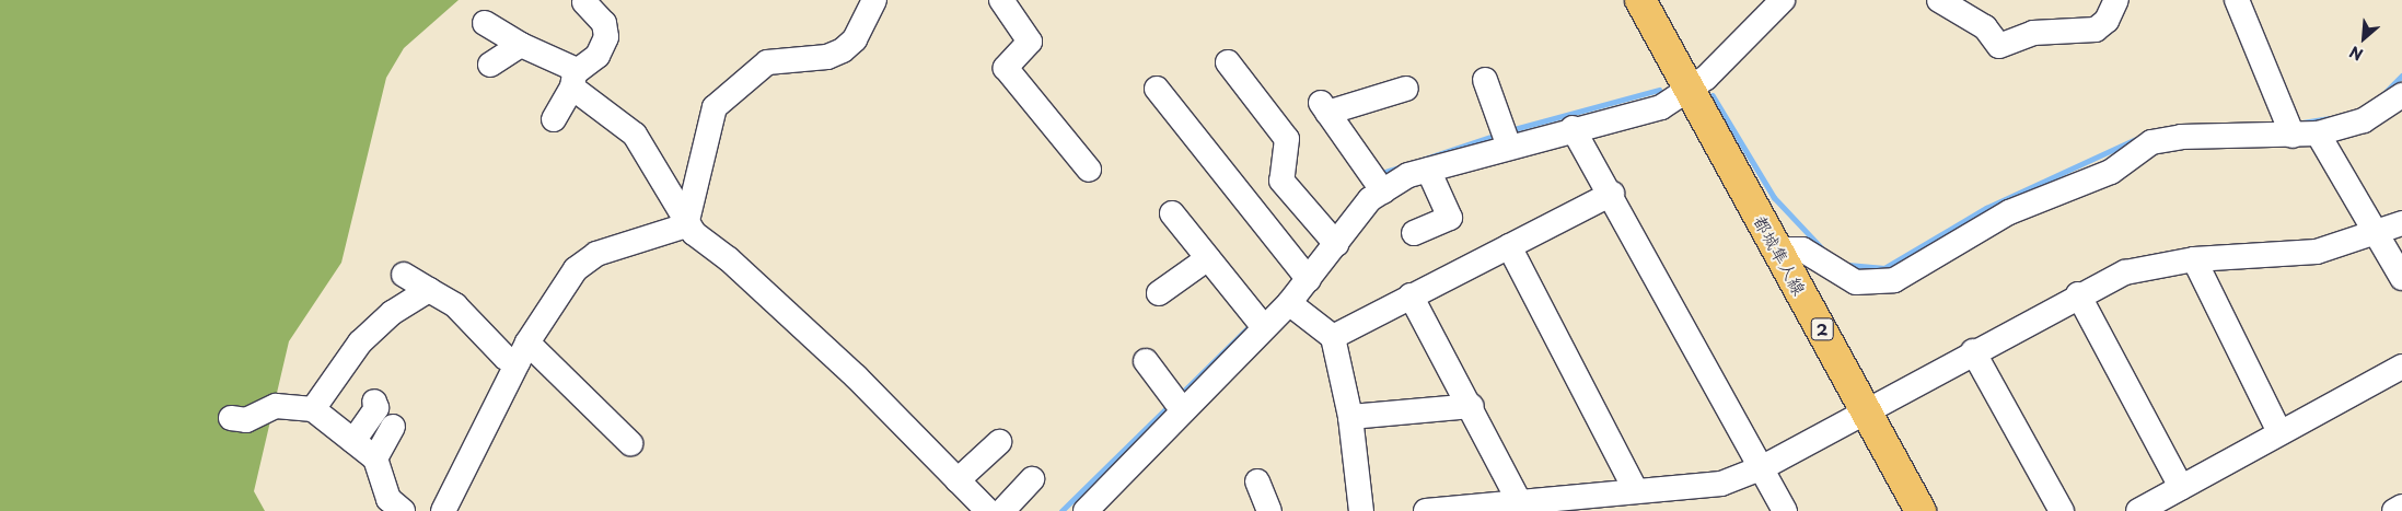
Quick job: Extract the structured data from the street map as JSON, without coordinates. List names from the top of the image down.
{
  "streets": {
    "main road": ["都城隼人線", "2"]
  },
  "north": "bottom left"
}
